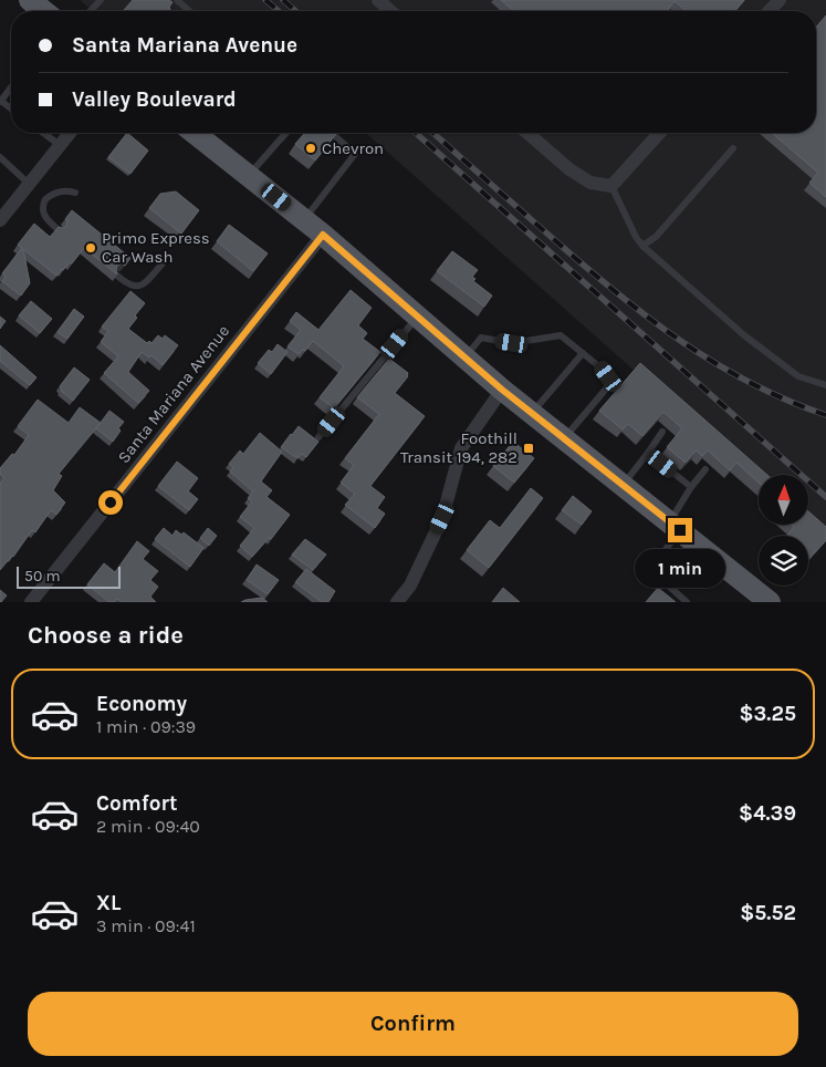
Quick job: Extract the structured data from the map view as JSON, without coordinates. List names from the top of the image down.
{
  "streets": {
    "street": ["Santa Mariana Avenue"]
  },
  "places": {
    "other": ["Chevron", "Primo Express Car Wash"],
    "transit": ["Foothill Transit 194, 282"]
  },
  "scale_bar": "50 m",
  "north": "top",
  "page": {
    "banner": ["Santa Mariana Avenue", "Valley Boulevard"],
    "bubble": "1 min",
    "scale": "50 m",
    "heading": "Choose a ride",
    "list": [
      {
        "name": "Economy",
        "note": "1 min · 09:39",
        "value": "$3.25"
      },
      {
        "name": "Comfort",
        "note": "2 min · 09:40",
        "value": "$4.39"
      },
      {
        "name": "XL",
        "note": "3 min · 09:41",
        "value": "$5.52"
      }
    ],
    "buttons": "Confirm"
  }
}
